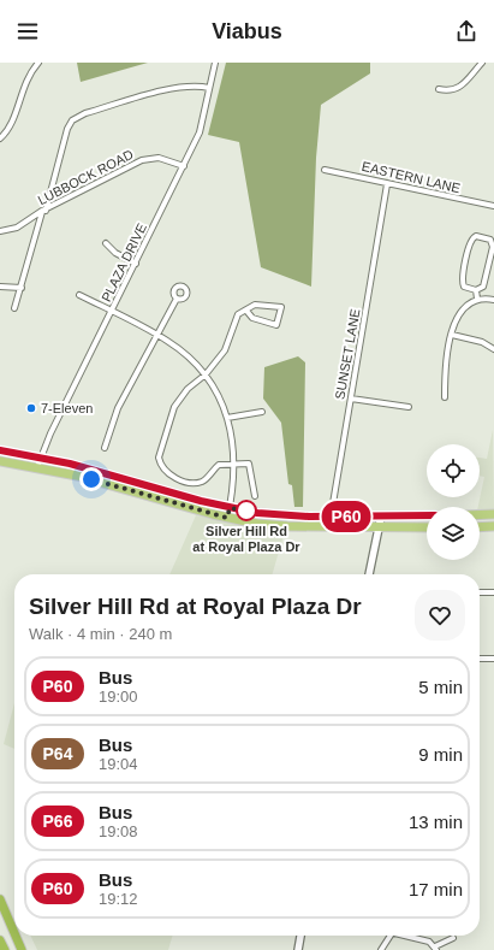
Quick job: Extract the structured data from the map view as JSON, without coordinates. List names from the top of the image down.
{
  "streets": {
    "street": [
      "LUBBOCK ROAD",
      "EASTERN LANE",
      "PLAZA DRIVE",
      "SUNSET LANE"
    ]
  },
  "crossings": [
    ["LUBBOCK ROAD", "PLAZA DRIVE"],
    ["EASTERN LANE", "SUNSET LANE"]
  ],
  "places": ["7-Eleven", "Silver Hill Rd at Royal Plaza Dr"],
  "lines": ["bus line P60"],
  "page": {
    "header": "Viabus",
    "on_map": "P60",
    "heading": ["Silver Hill Rd at Royal Plaza Dr", "Walk · 4 min · 240 m"],
    "list": [
      {
        "mark": "P60",
        "name": "Bus",
        "note": "19:00",
        "value": "5 min"
      },
      {
        "mark": "P64",
        "name": "Bus",
        "note": "19:04",
        "value": "9 min"
      },
      {
        "mark": "P66",
        "name": "Bus",
        "note": "19:08",
        "value": "13 min"
      },
      {
        "mark": "P60",
        "name": "Bus",
        "note": "19:12",
        "value": "17 min"
      }
    ]
  }
}
